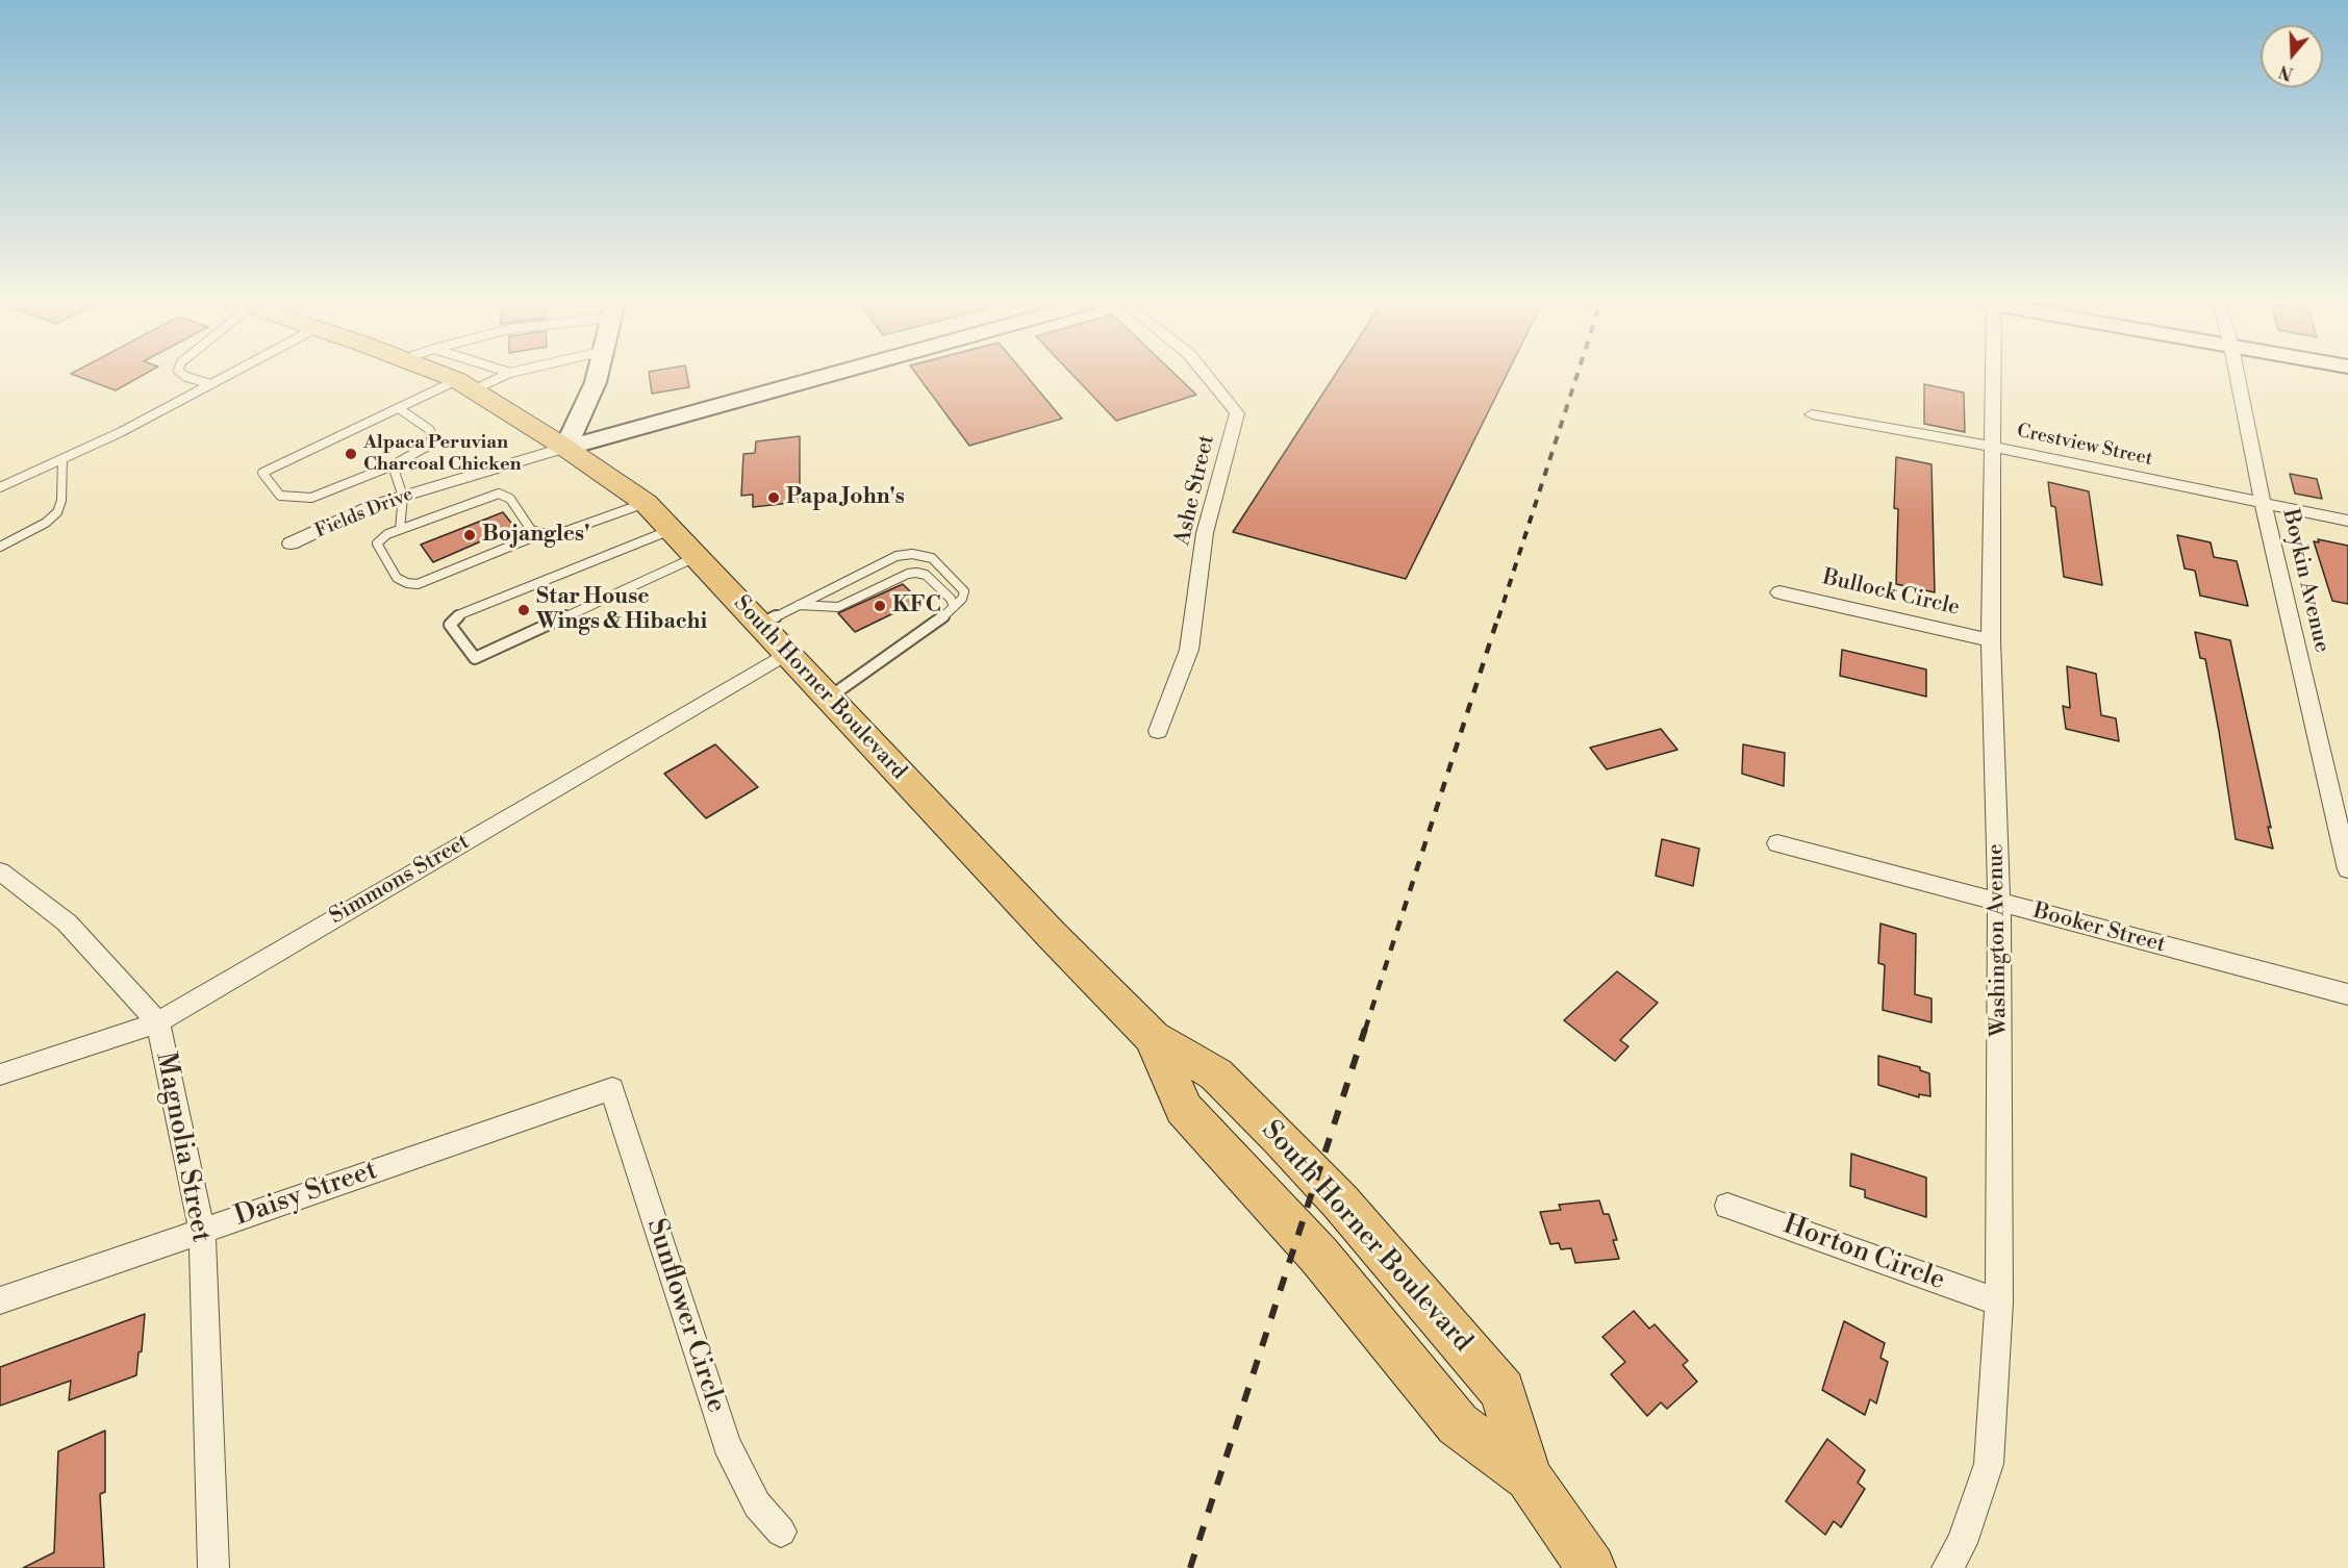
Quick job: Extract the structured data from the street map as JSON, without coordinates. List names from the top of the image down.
{
  "streets": {
    "main road": ["South Horner Boulevard"],
    "street": [
      "Crestview Street",
      "Ashe Street",
      "Fields Drive",
      "Boykin Avenue",
      "Bullock Circle",
      "Simmons Street",
      "Booker Street",
      "Washington Avenue",
      "Magnolia Street",
      "Daisy Street",
      "Horton Circle",
      "Sunflower Circle"
    ]
  },
  "crossings": [
    ["Crestview Street", "Boykin Avenue"],
    ["Crestview Street", "Washington Avenue"],
    ["Fields Drive", "South Horner Boulevard"],
    ["Bullock Circle", "Washington Avenue"],
    ["South Horner Boulevard", "Simmons Street"],
    ["Simmons Street", "Magnolia Street"],
    ["Booker Street", "Washington Avenue"],
    ["Washington Avenue", "Horton Circle"],
    ["Magnolia Street", "Daisy Street"],
    ["Daisy Street", "Sunflower Circle"]
  ],
  "places": [
    "Alpaca Peruvian Charcoal Chicken",
    "Papa John's",
    "Bojangles'",
    "KFC",
    "Star House Wings & Hibachi"
  ],
  "north": "bottom"
}
